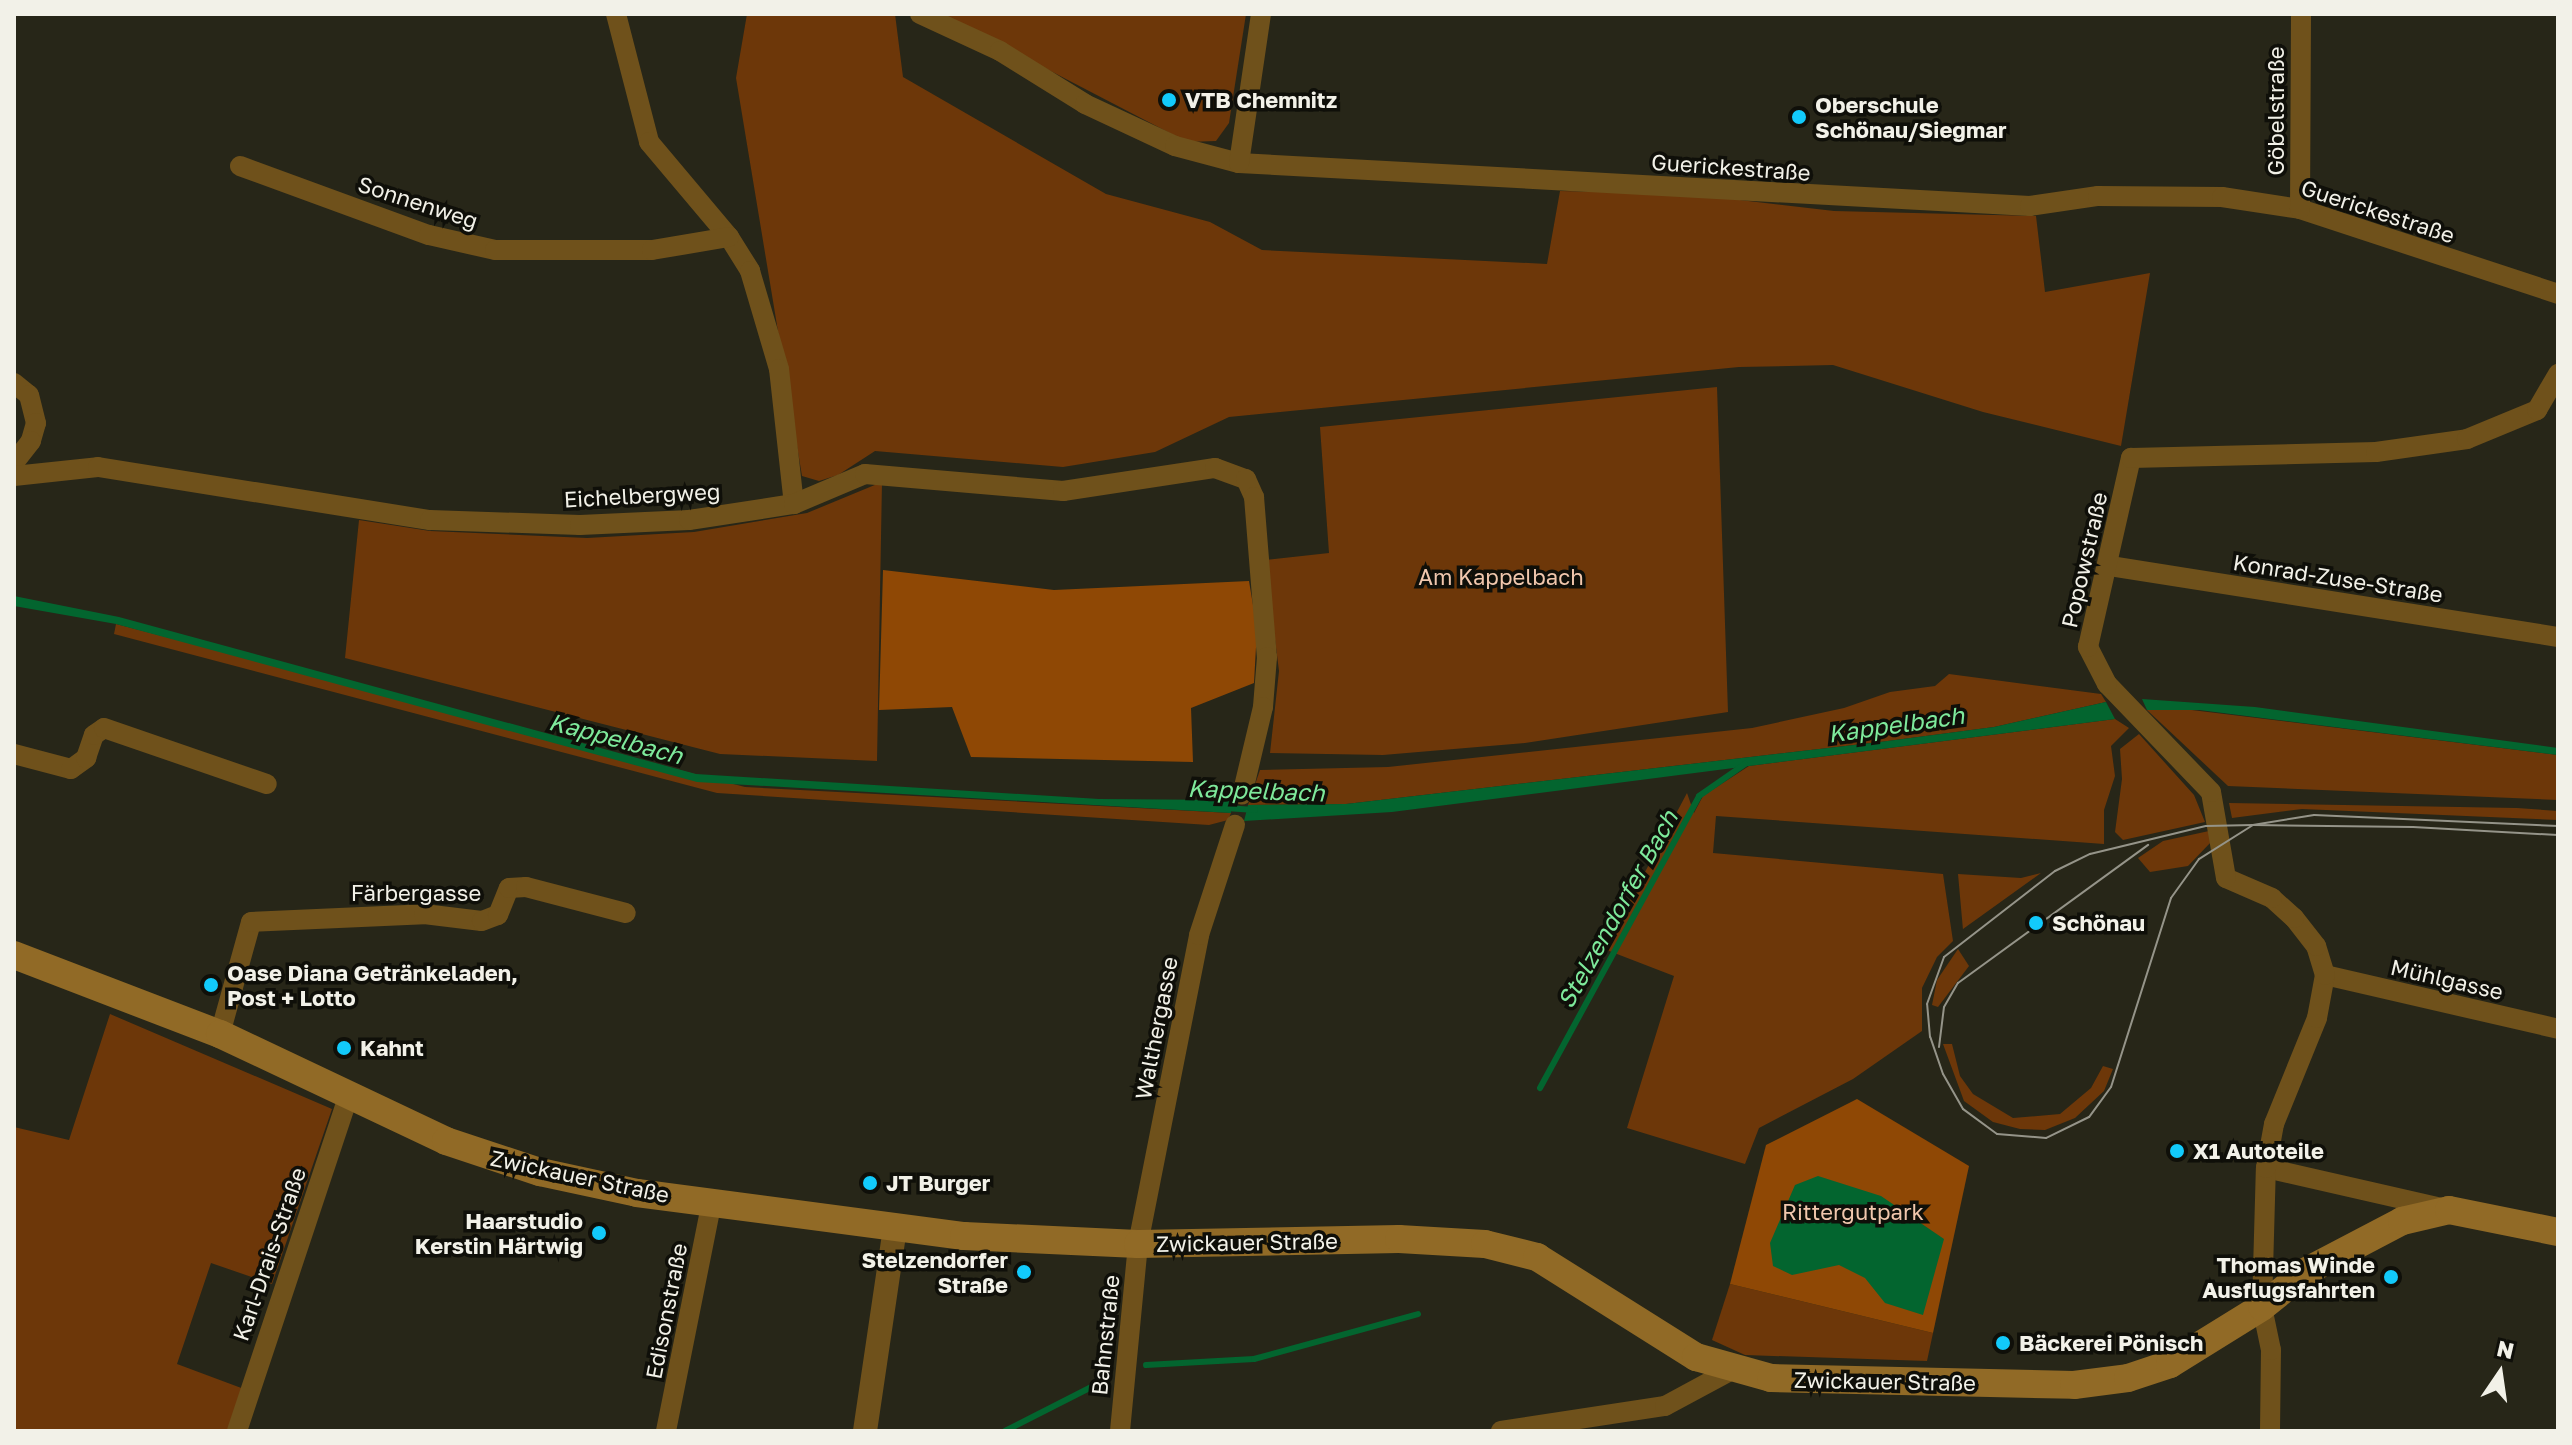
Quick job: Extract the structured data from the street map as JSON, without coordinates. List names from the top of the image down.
{
  "streets": {
    "main road": ["Zwickauer Straße"],
    "street": [
      "Göbelstraße",
      "Guerickestraße",
      "Sonnenweg",
      "Eichelbergweg",
      "Popowstraße",
      "Konrad-Zuse-Straße",
      "Färbergasse",
      "Mühlgasse",
      "Walthergasse",
      "Karl-Drais-Straße",
      "Edisonstraße",
      "Bahnstraße"
    ]
  },
  "crossings": [
    ["Göbelstraße", "Guerickestraße"],
    ["Popowstraße", "Konrad-Zuse-Straße"],
    ["Popowstraße", "Mühlgasse"],
    ["Färbergasse", "Zwickauer Straße"],
    ["Walthergasse", "Zwickauer Straße"],
    ["Walthergasse", "Bahnstraße"],
    ["Zwickauer Straße", "Karl-Drais-Straße"],
    ["Zwickauer Straße", "Edisonstraße"],
    ["Zwickauer Straße", "Bahnstraße"]
  ],
  "water": ["Kappelbach", "Stelzendorfer Bach"],
  "parks": ["Am Kappelbach", "Rittergutpark"],
  "places": [
    "VTB Chemnitz",
    "Oberschule Schönau/Siegmar",
    "Schönau",
    "Oase Diana Getränkeladen, Post + Lotto",
    "Kahnt",
    "X1 Autoteile",
    "JT Burger",
    "Haarstudio Kerstin Härtwig",
    "Stelzendorfer Straße",
    "Thomas Winde Ausflugsfahrten",
    "Bäckerei Pönisch"
  ],
  "north": "top"
}
